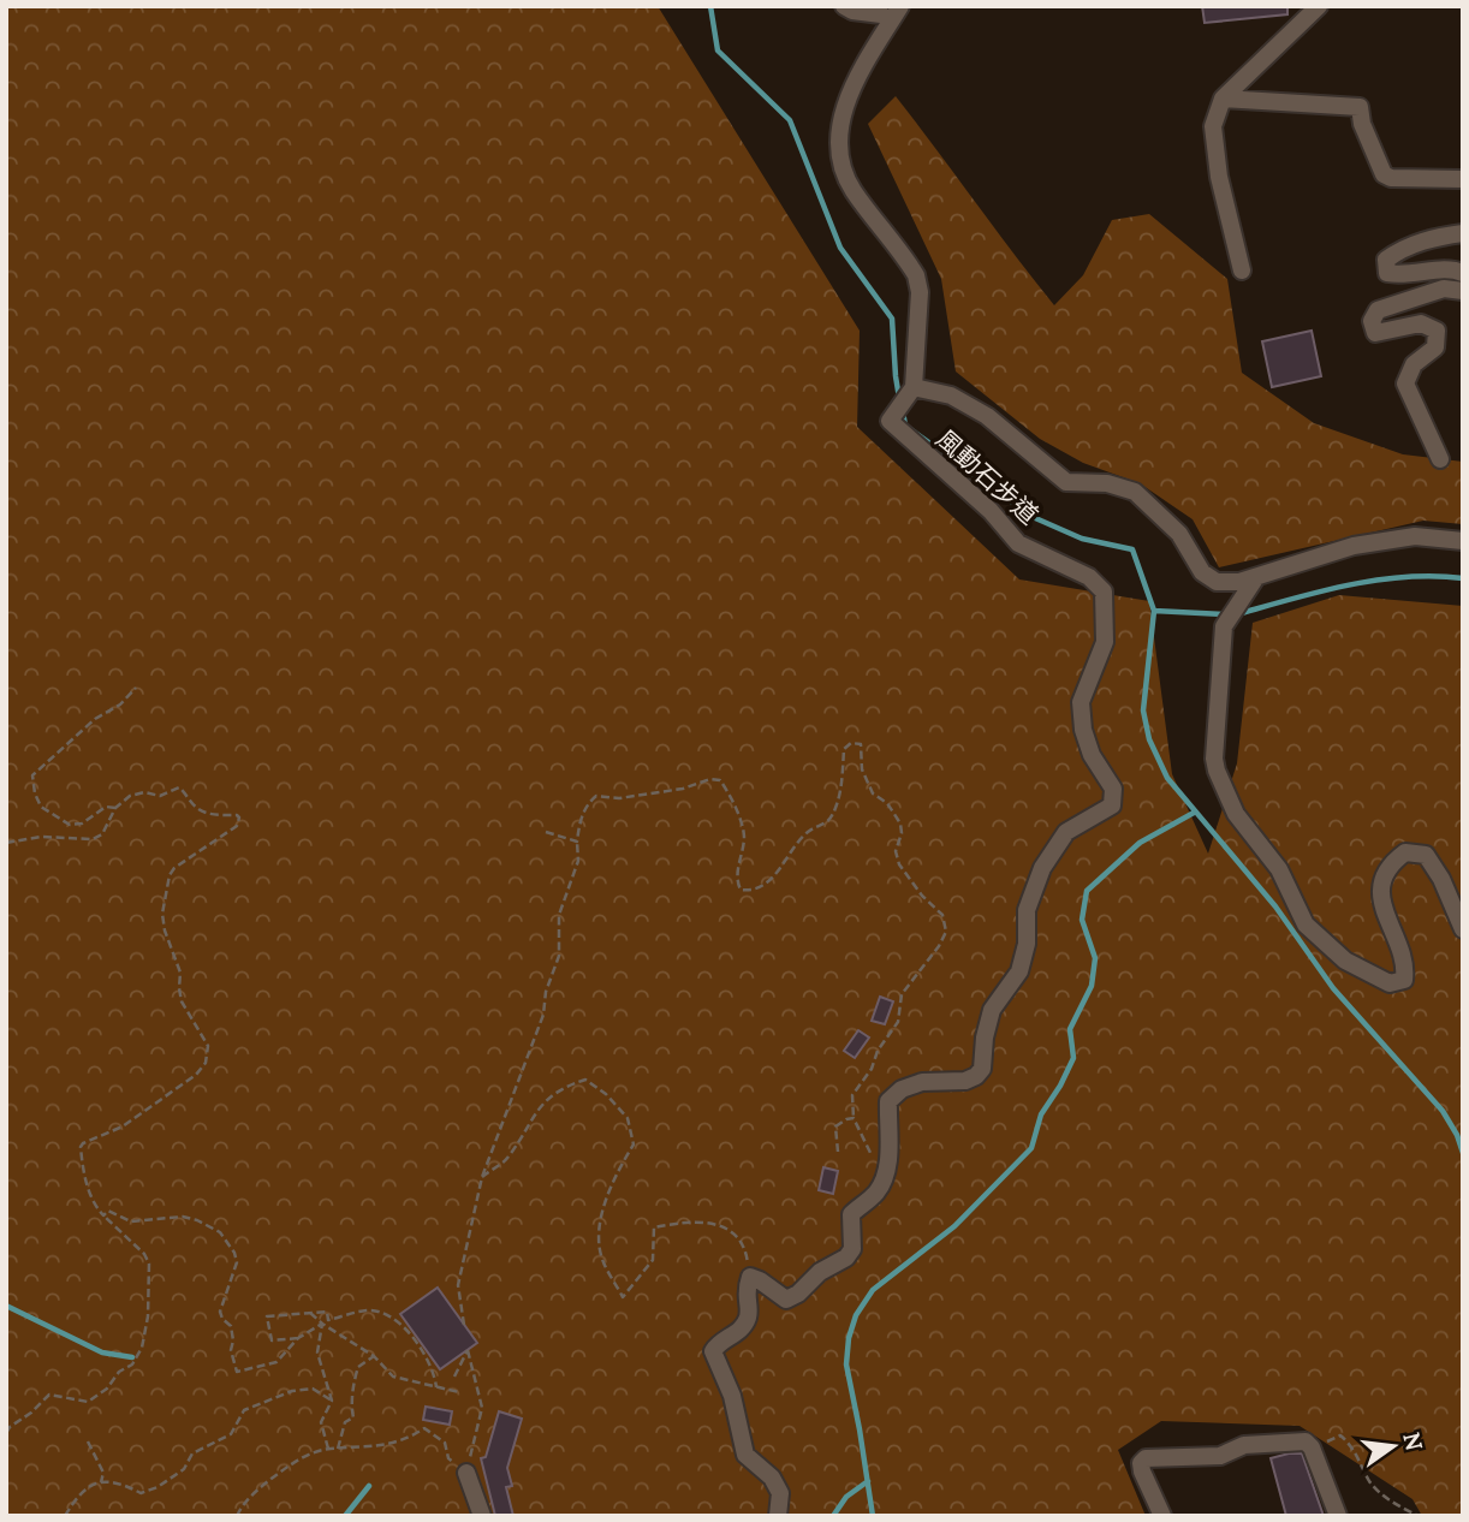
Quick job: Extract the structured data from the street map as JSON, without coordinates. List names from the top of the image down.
{
  "streets": {
    "street": ["風動石步道"]
  },
  "north": "right"
}
